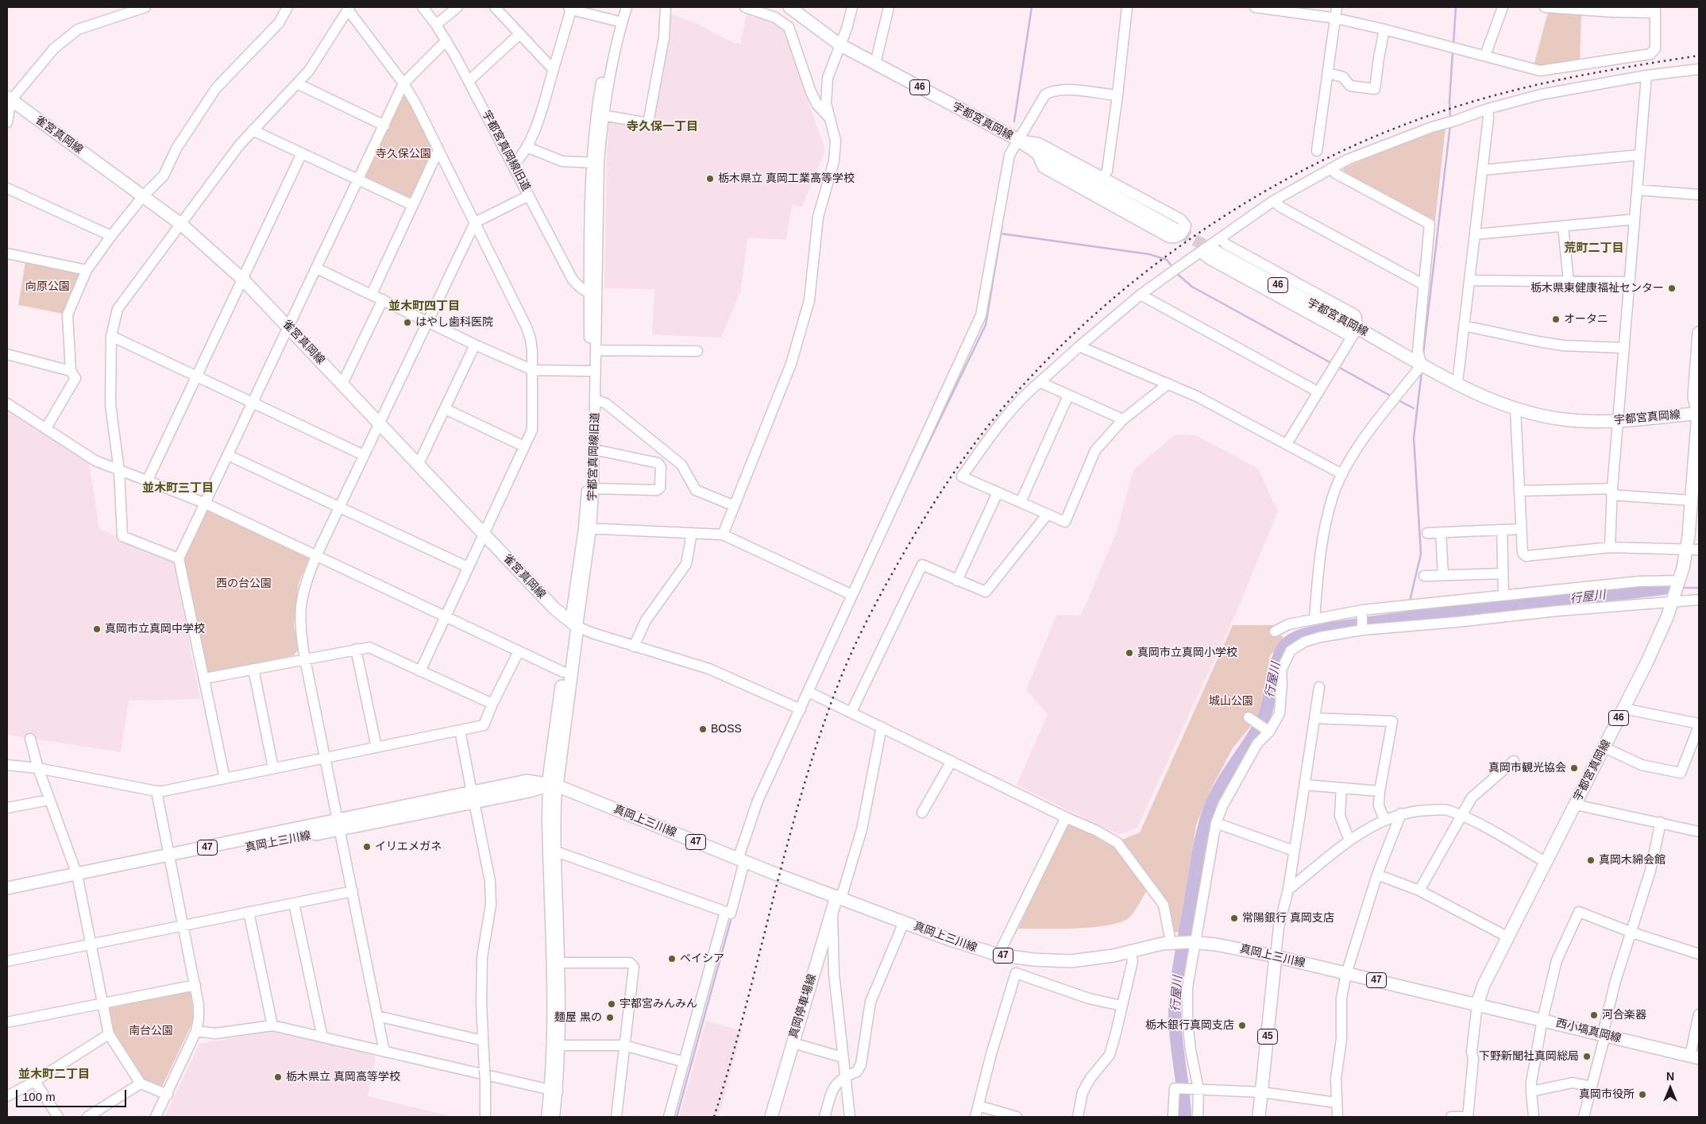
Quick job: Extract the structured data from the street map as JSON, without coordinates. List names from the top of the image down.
{
  "streets": {
    "main road": [
      "46",
      "宇都宮真岡線",
      "雀宮真岡線",
      "真岡上三川線",
      "47",
      "真岡停車場線",
      "西小塙真岡線",
      "45"
    ],
    "street": ["宇都宮真岡線旧道"]
  },
  "crossings": [
    ["宇都宮真岡線", "真岡上三川線"],
    ["宇都宮真岡線", "西小塙真岡線"],
    ["雀宮真岡線", "宇都宮真岡線旧道"],
    ["真岡上三川線", "真岡停車場線"],
    ["真岡上三川線", "西小塙真岡線"],
    ["真岡上三川線", "45"]
  ],
  "districts": [
    "寺久保一丁目",
    "荒町二丁目",
    "並木町四丁目",
    "並木町三丁目",
    "並木町二丁目"
  ],
  "water": ["行屋川"],
  "parks": [
    "寺久保公園",
    "向原公園",
    "西の台公園",
    "城山公園",
    "南台公園"
  ],
  "places": [
    "栃木県立 真岡工業高等学校",
    "栃木県東健康福祉センター",
    "オータニ",
    "はやし歯科医院",
    "真岡市立真岡中学校",
    "真岡市立真岡小学校",
    "BOSS",
    "真岡市観光協会",
    "イリエメガネ",
    "真岡木綿会館",
    "常陽銀行 真岡支店",
    "ベイシア",
    "宇都宮みんみん",
    "河合楽器",
    "麺屋 黒の",
    "栃木銀行真岡支店",
    "下野新聞社真岡総局",
    "栃木県立 真岡高等学校",
    "真岡市役所"
  ],
  "scale_bar": "100 m",
  "north": "top"
}
